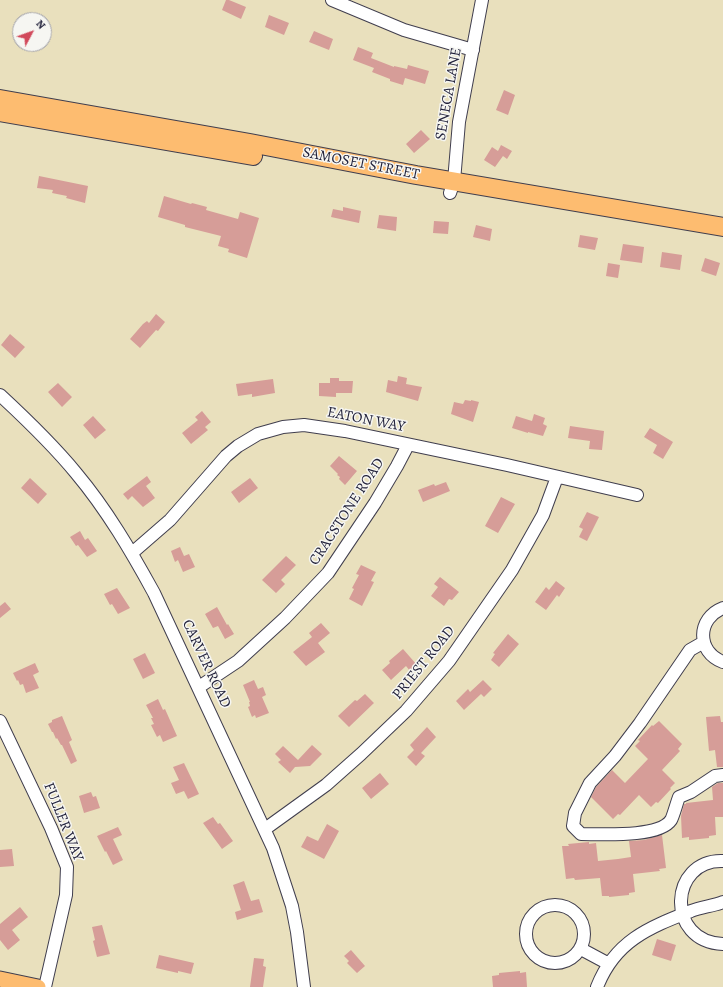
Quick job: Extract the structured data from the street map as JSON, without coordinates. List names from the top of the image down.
{
  "streets": {
    "highway": ["SAMOSET STREET"],
    "street": [
      "SENECA LANE",
      "EATON WAY",
      "CRACSTONE ROAD",
      "PRIEST ROAD",
      "CARVER ROAD",
      "FULLER WAY"
    ]
  },
  "crossings": [
    ["SENECA LANE", "SAMOSET STREET"],
    ["EATON WAY", "CRACSTONE ROAD"],
    ["EATON WAY", "PRIEST ROAD"],
    ["EATON WAY", "CARVER ROAD"],
    ["CRACSTONE ROAD", "CARVER ROAD"],
    ["PRIEST ROAD", "CARVER ROAD"]
  ],
  "north": "top right"
}
